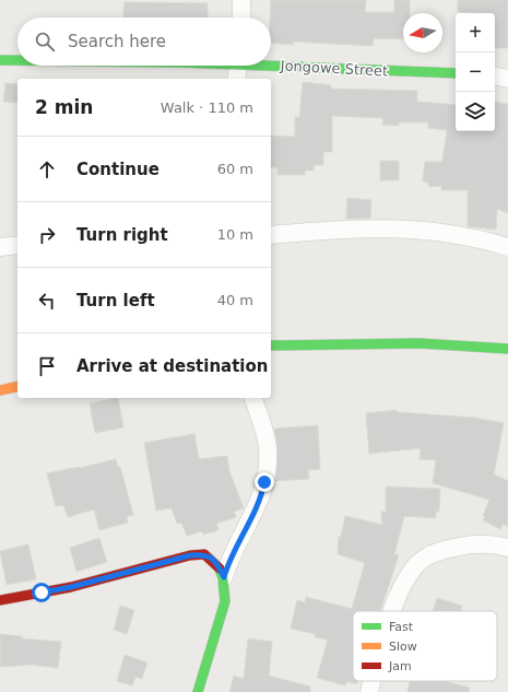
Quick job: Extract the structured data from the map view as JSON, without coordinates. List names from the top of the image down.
{
  "streets": {
    "main road": ["Jongowe Street"]
  },
  "legend": ["Fast", "Slow", "Jam"],
  "north": "left",
  "page": {
    "map_buttons": ["+", "−"],
    "search": "Search here",
    "heading": ["2 min", "Walk · 110 m"],
    "list": [
      ["Continue", "60 m"],
      ["Turn right", "10 m"],
      ["Turn left", "40 m"],
      "Arrive at destination"
    ]
  }
}
